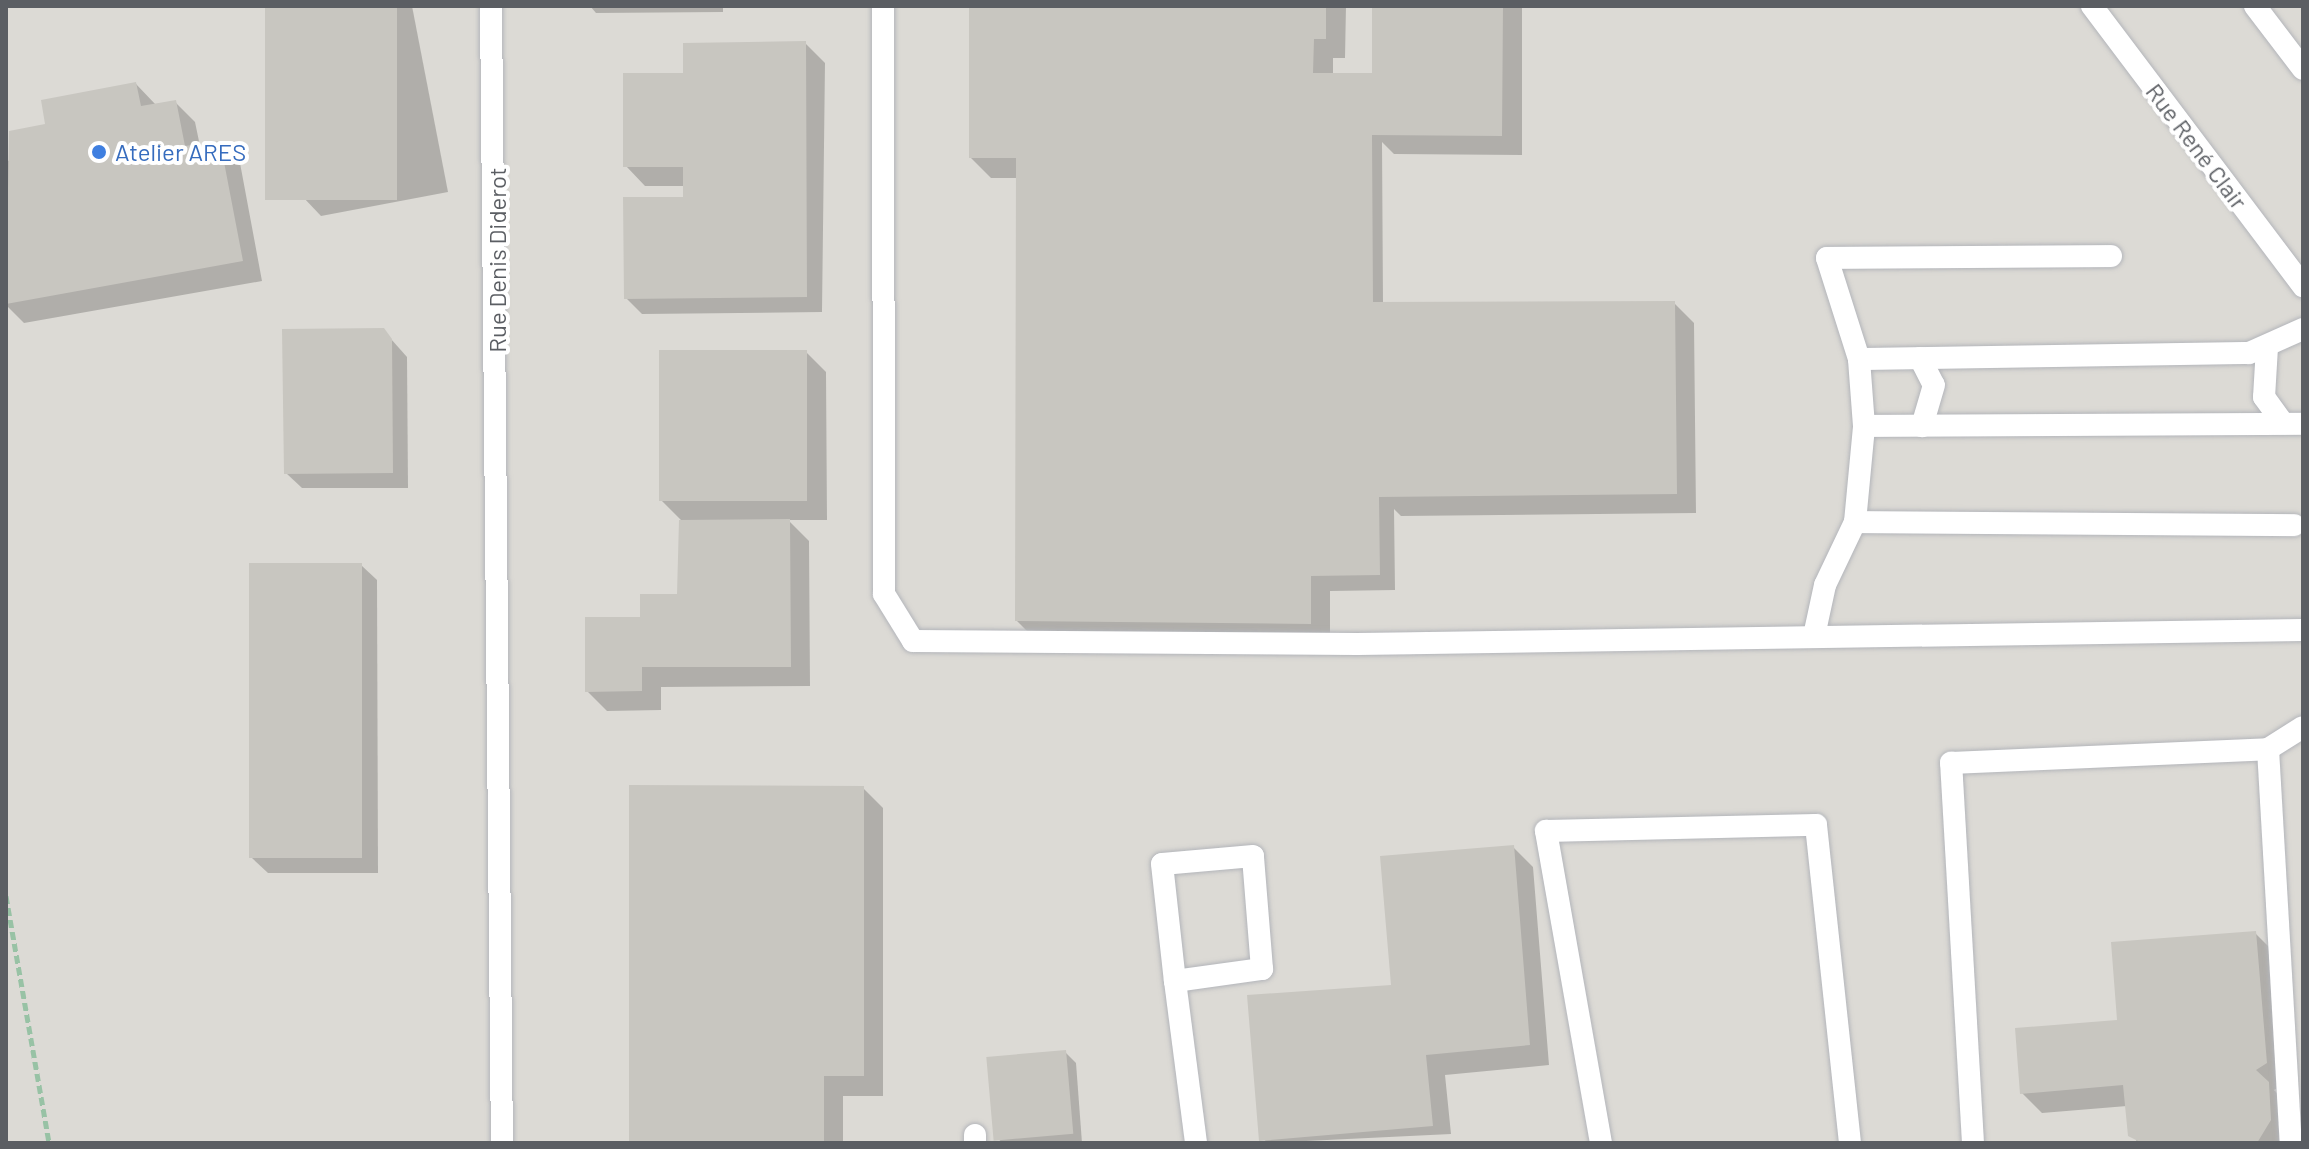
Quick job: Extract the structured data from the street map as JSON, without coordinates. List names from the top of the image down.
{
  "streets": {
    "lane": ["Rue René Clair", "Rue Denis Diderot"]
  },
  "places": ["Atelier ARES"]
}
